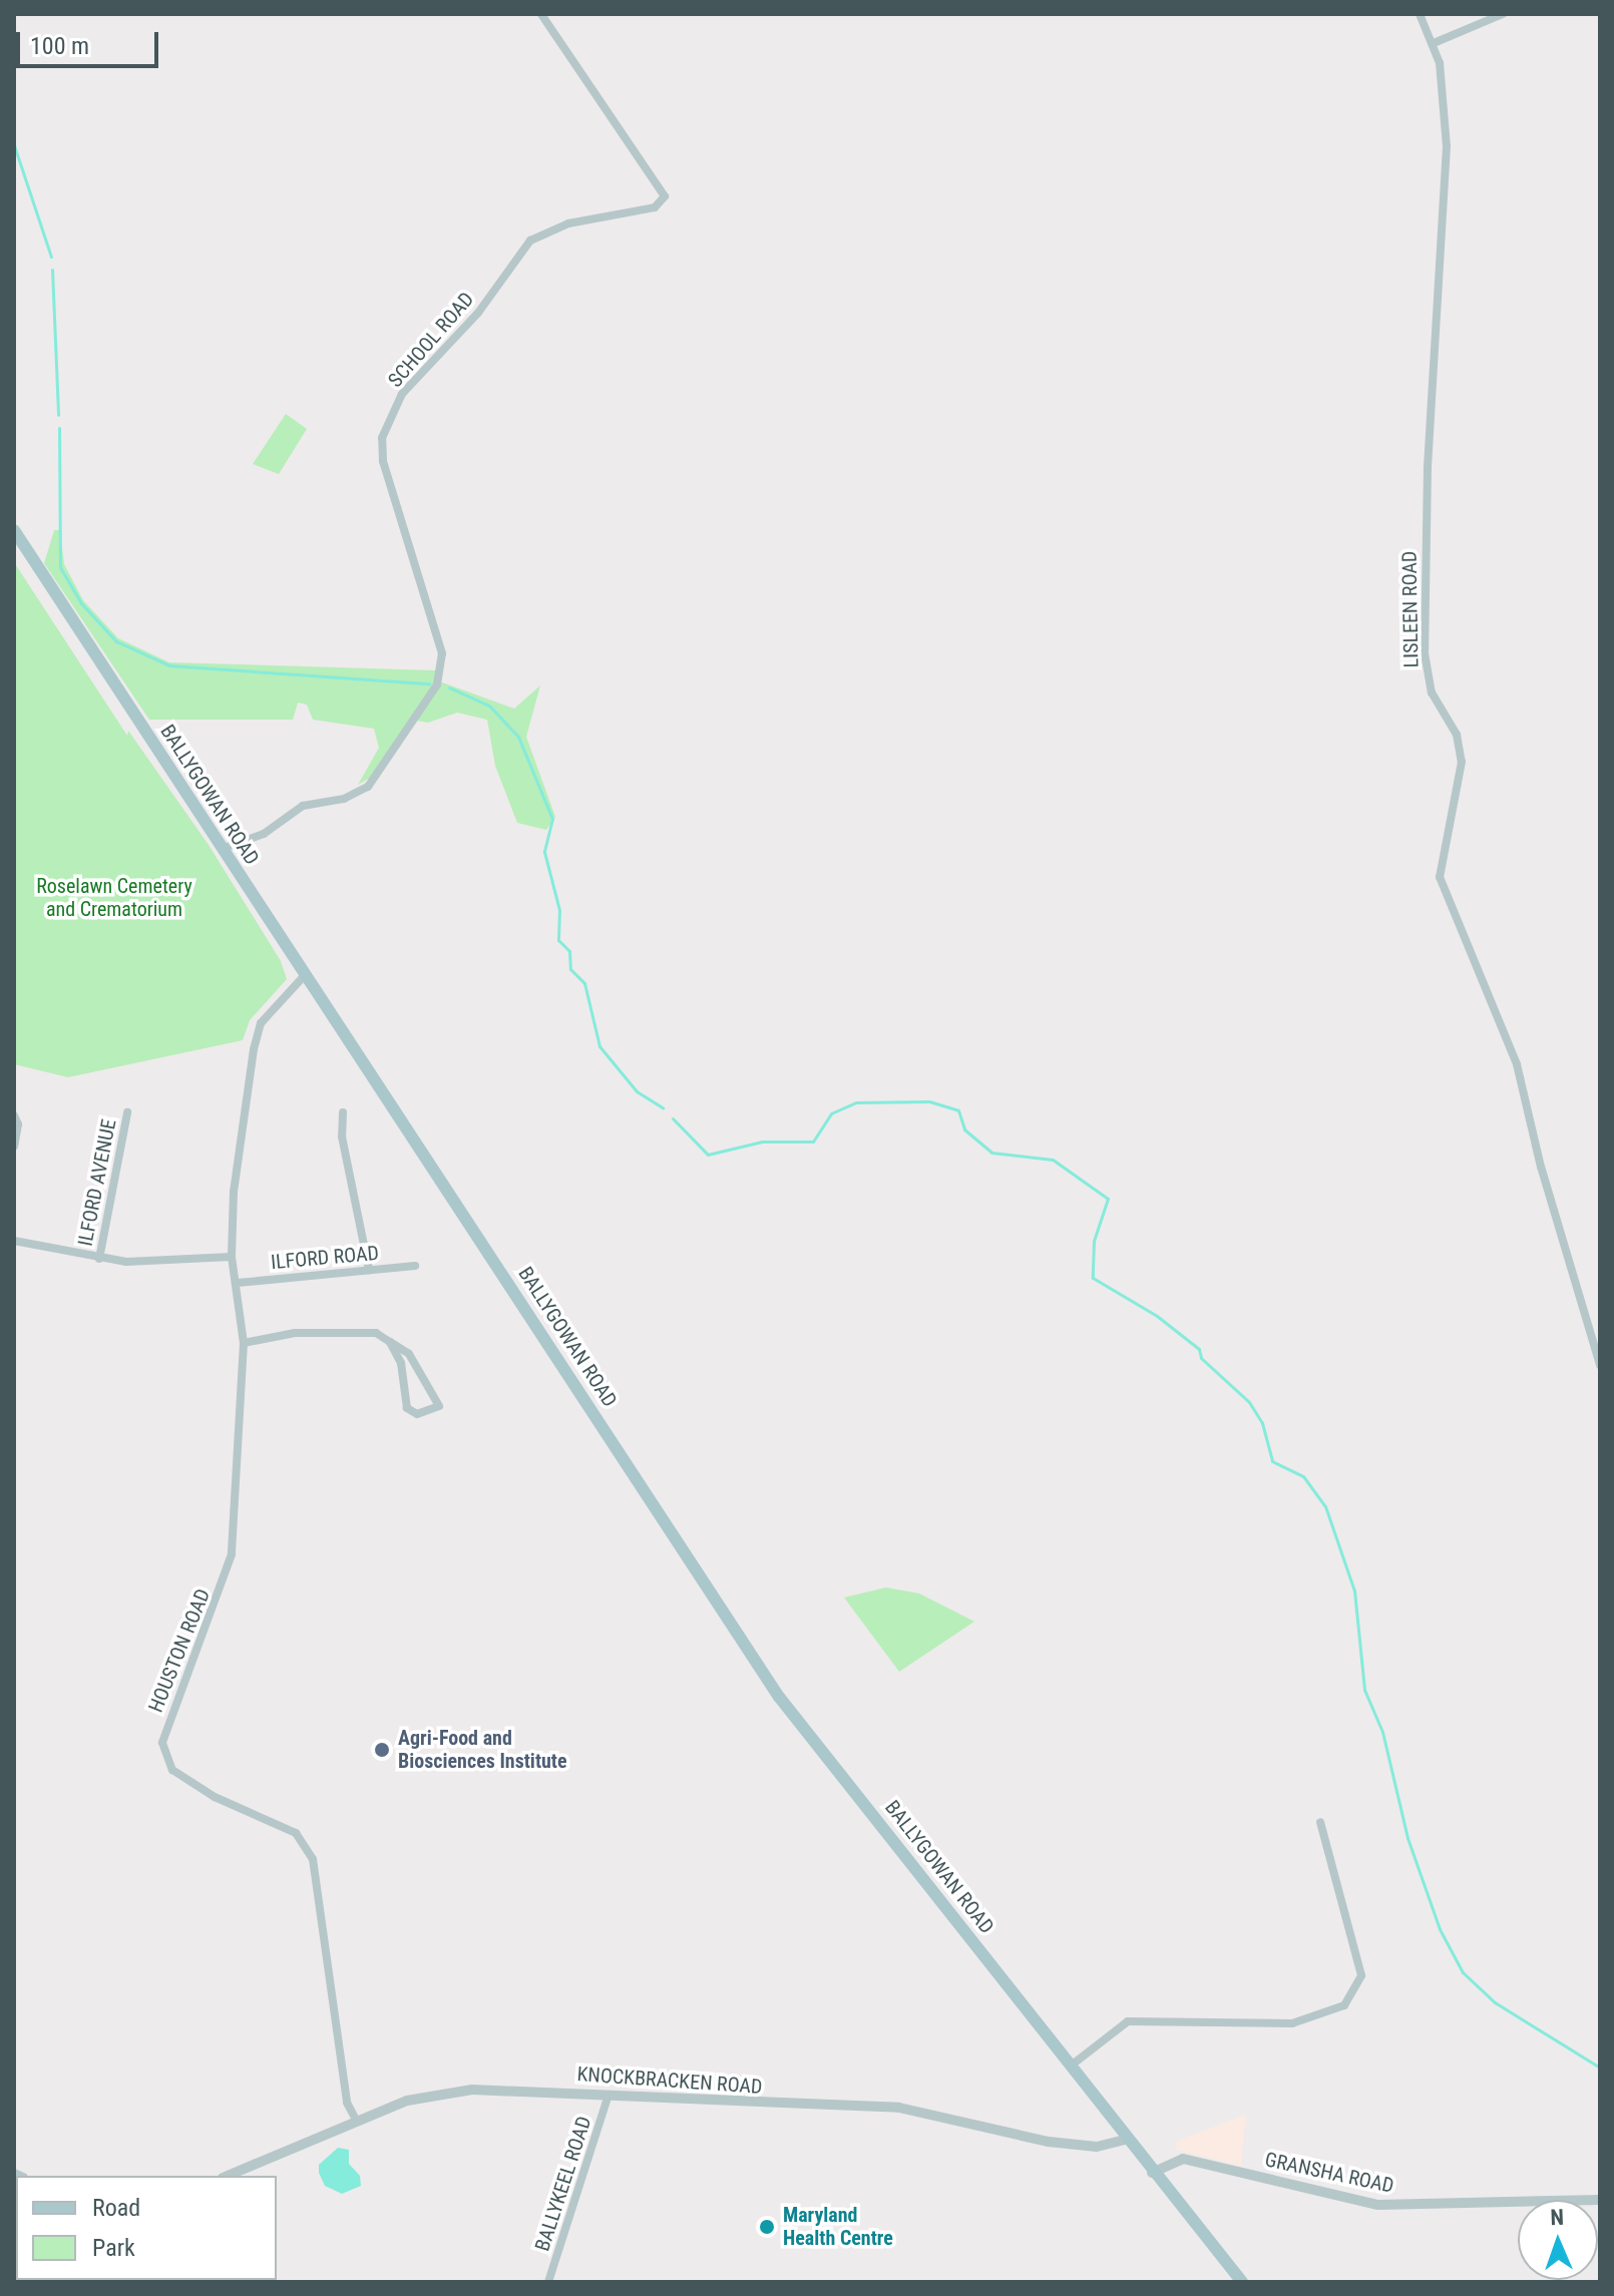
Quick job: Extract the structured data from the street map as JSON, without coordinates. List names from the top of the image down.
{
  "streets": {
    "main road": ["BALLYGOWAN ROAD"],
    "street": [
      "SCHOOL ROAD",
      "LISLEEN ROAD",
      "ILFORD AVENUE",
      "ILFORD ROAD",
      "HOUSTON ROAD",
      "KNOCKBRACKEN ROAD",
      "GRANSHA ROAD",
      "BALLYKEEL ROAD"
    ]
  },
  "crossings": [
    ["SCHOOL ROAD", "BALLYGOWAN ROAD"],
    ["BALLYGOWAN ROAD", "HOUSTON ROAD"],
    ["BALLYGOWAN ROAD", "KNOCKBRACKEN ROAD"],
    ["BALLYGOWAN ROAD", "GRANSHA ROAD"],
    ["ILFORD ROAD", "HOUSTON ROAD"],
    ["HOUSTON ROAD", "KNOCKBRACKEN ROAD"],
    ["KNOCKBRACKEN ROAD", "BALLYKEEL ROAD"]
  ],
  "parks": ["Roselawn Cemetery and Crematorium"],
  "places": ["Agri-Food and Biosciences Institute", "Maryland Health Centre"],
  "legend": ["Road", "Park"],
  "scale_bar": "100 m",
  "north": "top"
}
